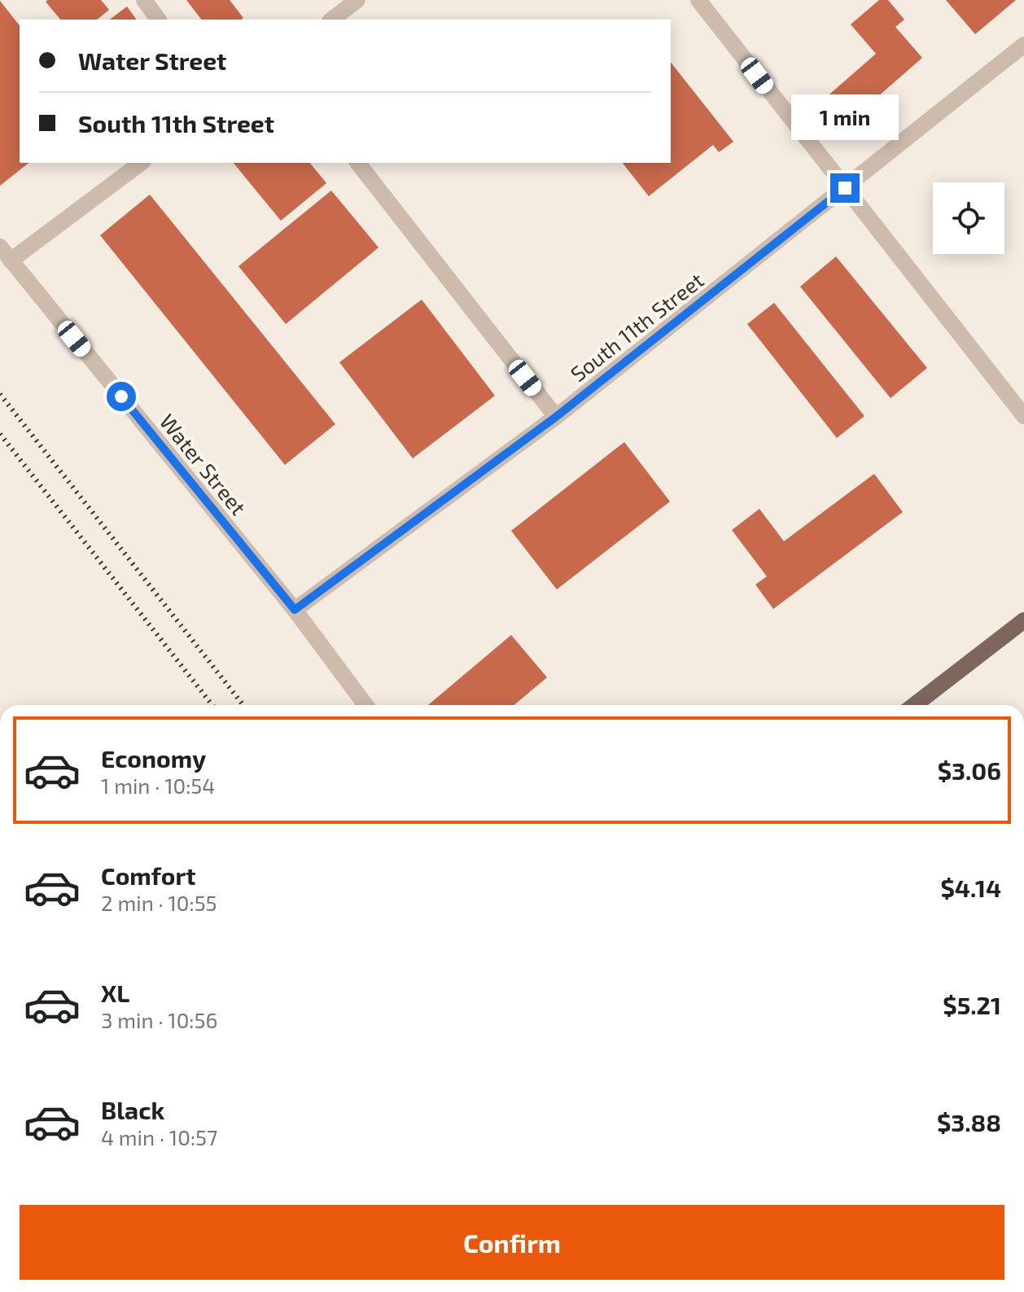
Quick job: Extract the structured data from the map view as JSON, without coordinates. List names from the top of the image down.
{
  "streets": {
    "street": ["South 11th Street", "Water Street"]
  },
  "crossings": [
    ["South 11th Street", "Water Street"]
  ],
  "page": {
    "banner": ["Water Street", "South 11th Street"],
    "bubble": "1 min",
    "list": [
      {
        "name": "Economy",
        "note": "1 min · 10:54",
        "value": "$3.06"
      },
      {
        "name": "Comfort",
        "note": "2 min · 10:55",
        "value": "$4.14"
      },
      {
        "name": "XL",
        "note": "3 min · 10:56",
        "value": "$5.21"
      },
      {
        "name": "Black",
        "note": "4 min · 10:57",
        "value": "$3.88"
      }
    ],
    "buttons": "Confirm"
  }
}
